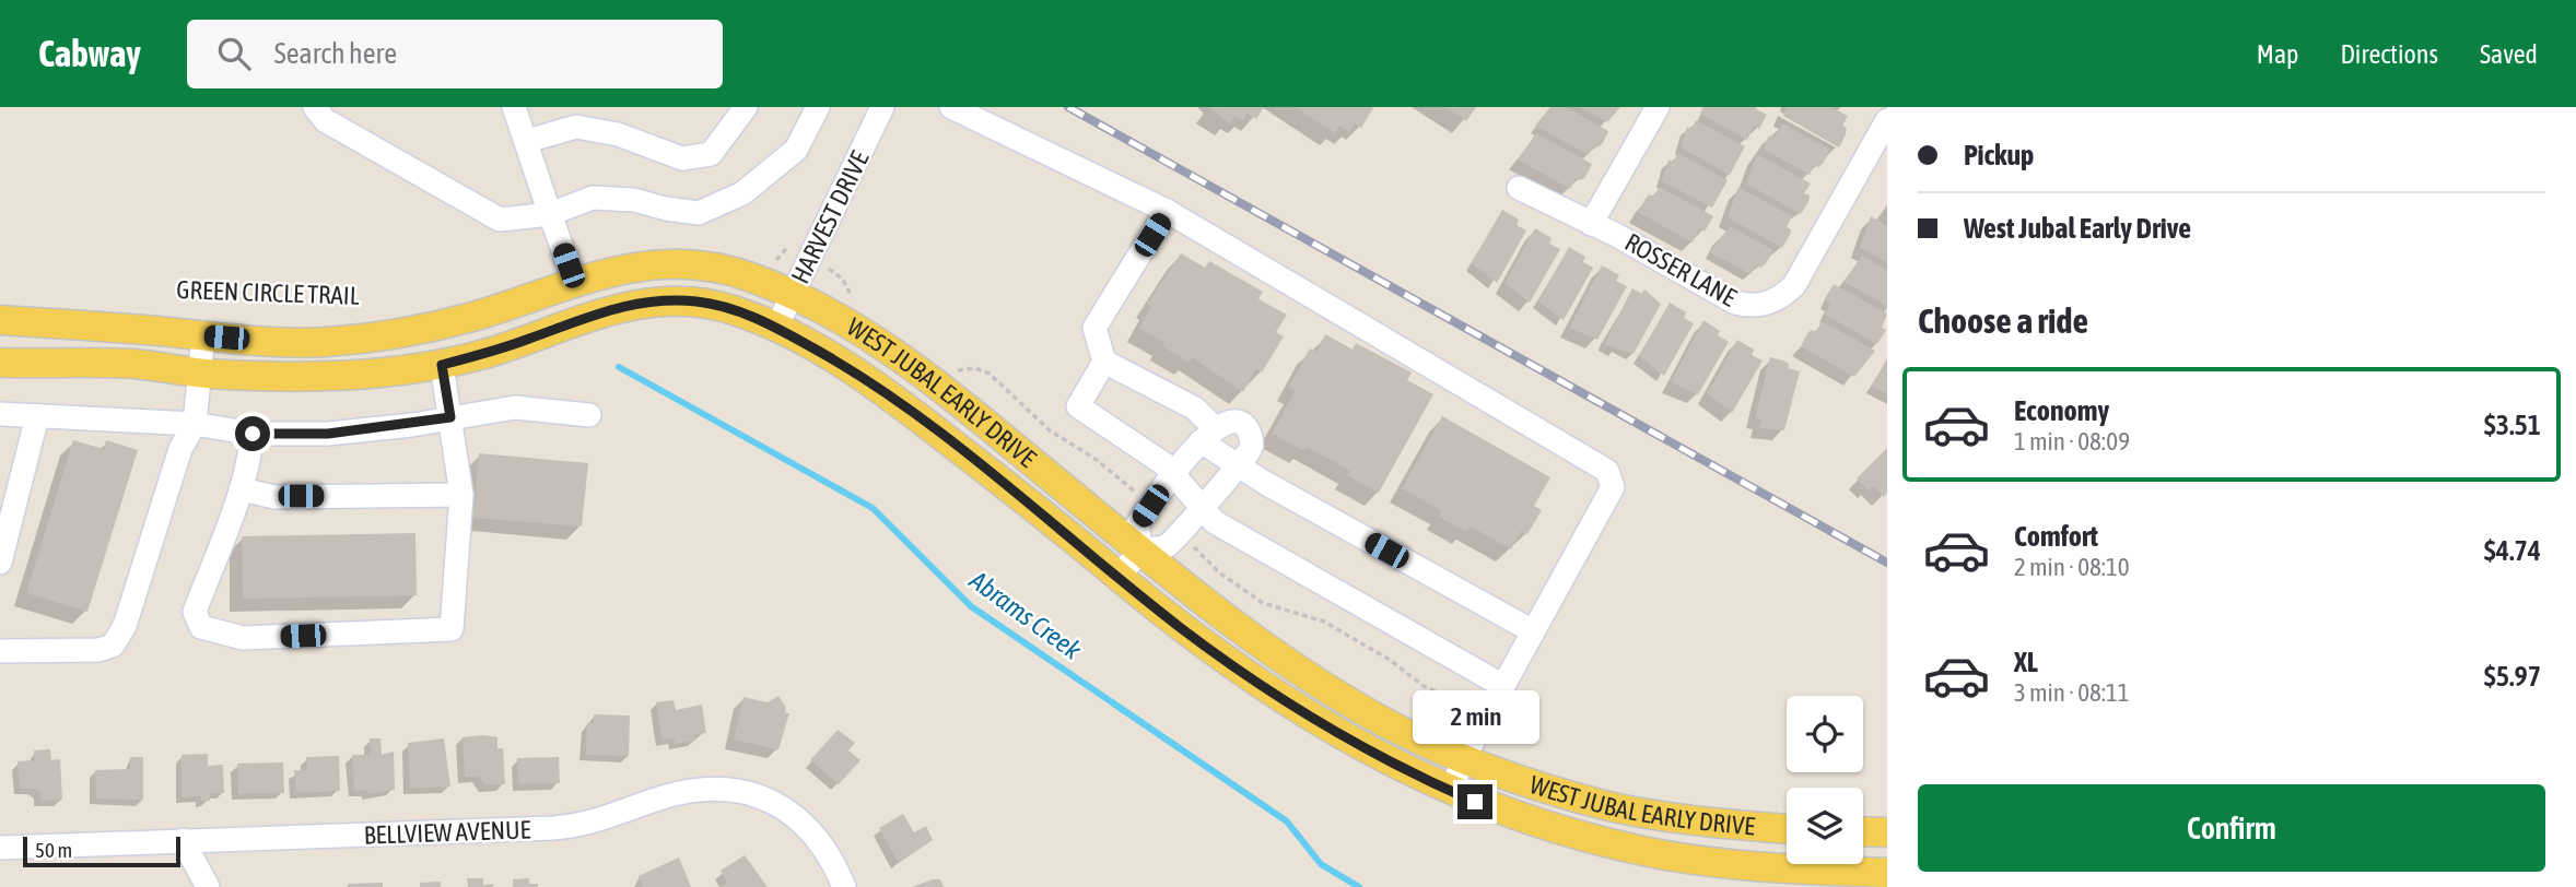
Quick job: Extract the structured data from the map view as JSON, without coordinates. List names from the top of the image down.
{
  "streets": {
    "main road": ["WEST JUBAL EARLY DRIVE"],
    "street": ["HARVEST DRIVE", "ROSSER LANE", "BELLVIEW AVENUE"]
  },
  "crossings": [
    ["HARVEST DRIVE", "WEST JUBAL EARLY DRIVE"]
  ],
  "water": ["Abrams Creek"],
  "scale_bar": "50 m",
  "page": {
    "header": "Cabway",
    "search": "Search here",
    "nav": ["Map", "Directions", "Saved"],
    "banner": ["Pickup", "West Jubal Early Drive"],
    "heading": "Choose a ride",
    "list": [
      {
        "name": "Economy",
        "note": "1 min · 08:09",
        "value": "$3.51"
      },
      {
        "name": "Comfort",
        "note": "2 min · 08:10",
        "value": "$4.74"
      },
      {
        "name": "XL",
        "note": "3 min · 08:11",
        "value": "$5.97"
      }
    ],
    "bubble": "2 min",
    "buttons": "Confirm",
    "scale": "50 m"
  }
}
